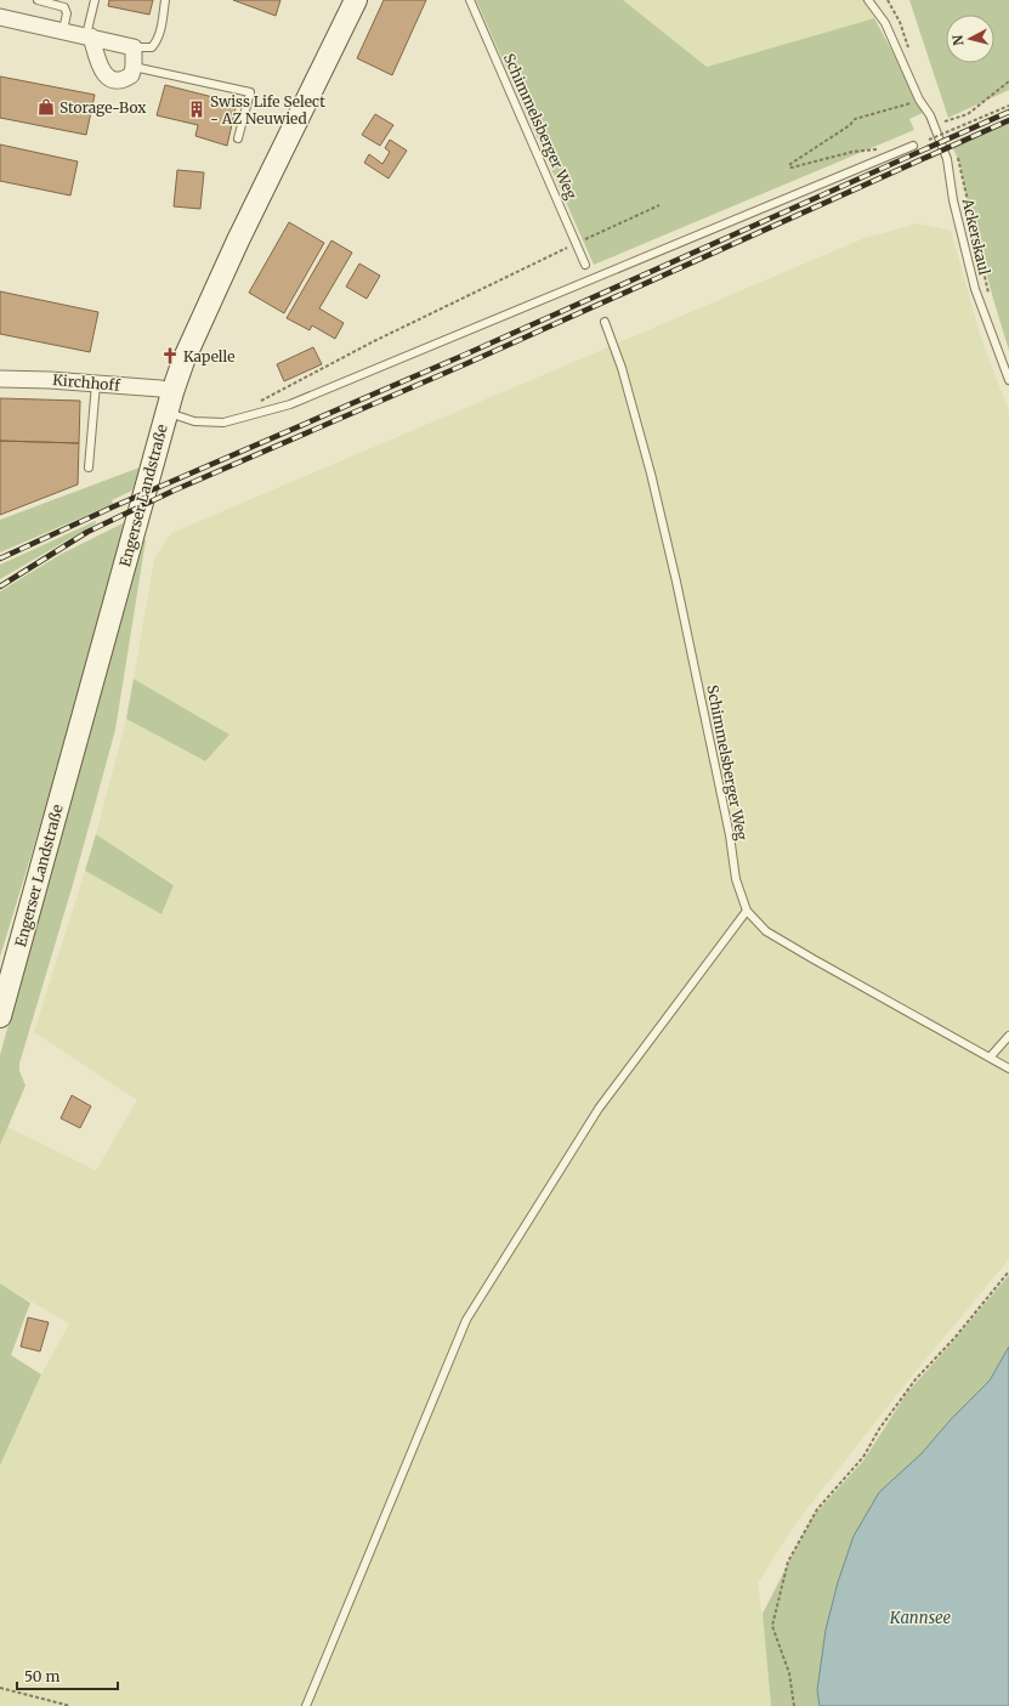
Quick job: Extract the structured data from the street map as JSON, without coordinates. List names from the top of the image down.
{
  "streets": {
    "main road": ["Engerser Landstraße"],
    "street": ["Kirchhoff"],
    "lane": ["Schimmelsberger Weg", "Ackerskaul"]
  },
  "crossings": [
    ["Kirchhoff", "Engerser Landstraße"]
  ],
  "water": ["Kannsee"],
  "places": {
    "shop": ["Storage-Box"],
    "building": ["Swiss Life Select - AZ Neuwied"],
    "church": ["Kapelle"]
  },
  "scale_bar": "50 m",
  "north": "left"
}
